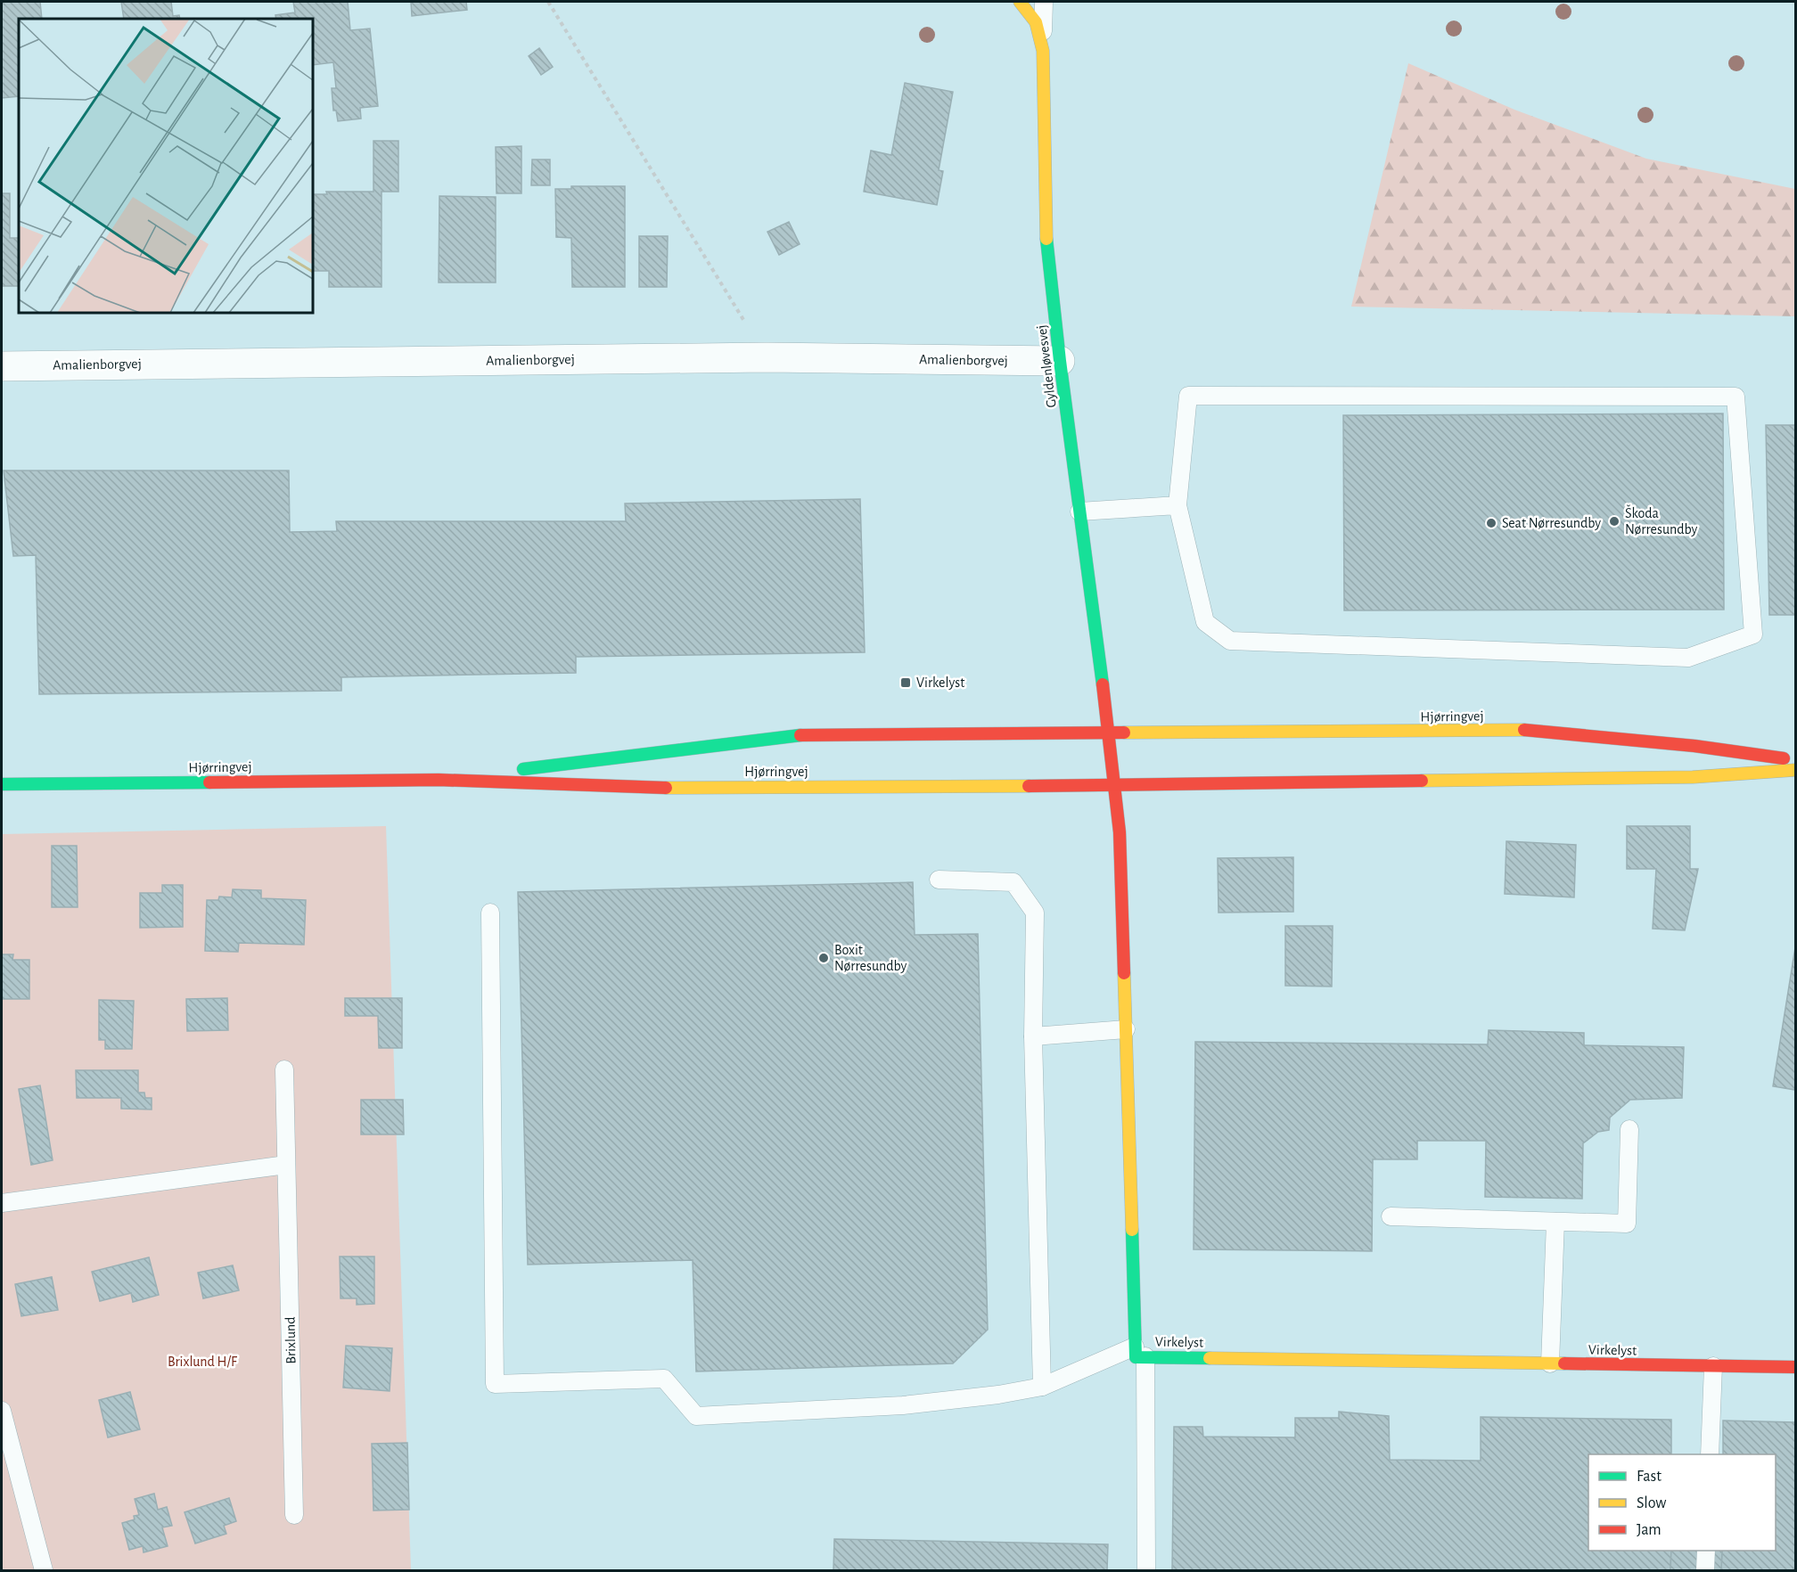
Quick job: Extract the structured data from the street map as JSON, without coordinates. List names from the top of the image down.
{
  "streets": {
    "main road": ["Gyldenløvesvej", "Hjørringvej", "Virkelyst"],
    "street": ["Amalienborgvej"],
    "lane": ["Brixlund"]
  },
  "crossings": [
    ["Amalienborgvej", "Gyldenløvesvej"],
    ["Gyldenløvesvej", "Hjørringvej"],
    ["Hjørringvej", "Virkelyst"]
  ],
  "parks": ["Brixlund H/F"],
  "places": {
    "other": ["Škoda Nørresundby", "Seat Nørresundby", "Boxit Nørresundby"],
    "transit": ["Virkelyst"]
  },
  "legend": ["Fast", "Slow", "Jam"]
}
